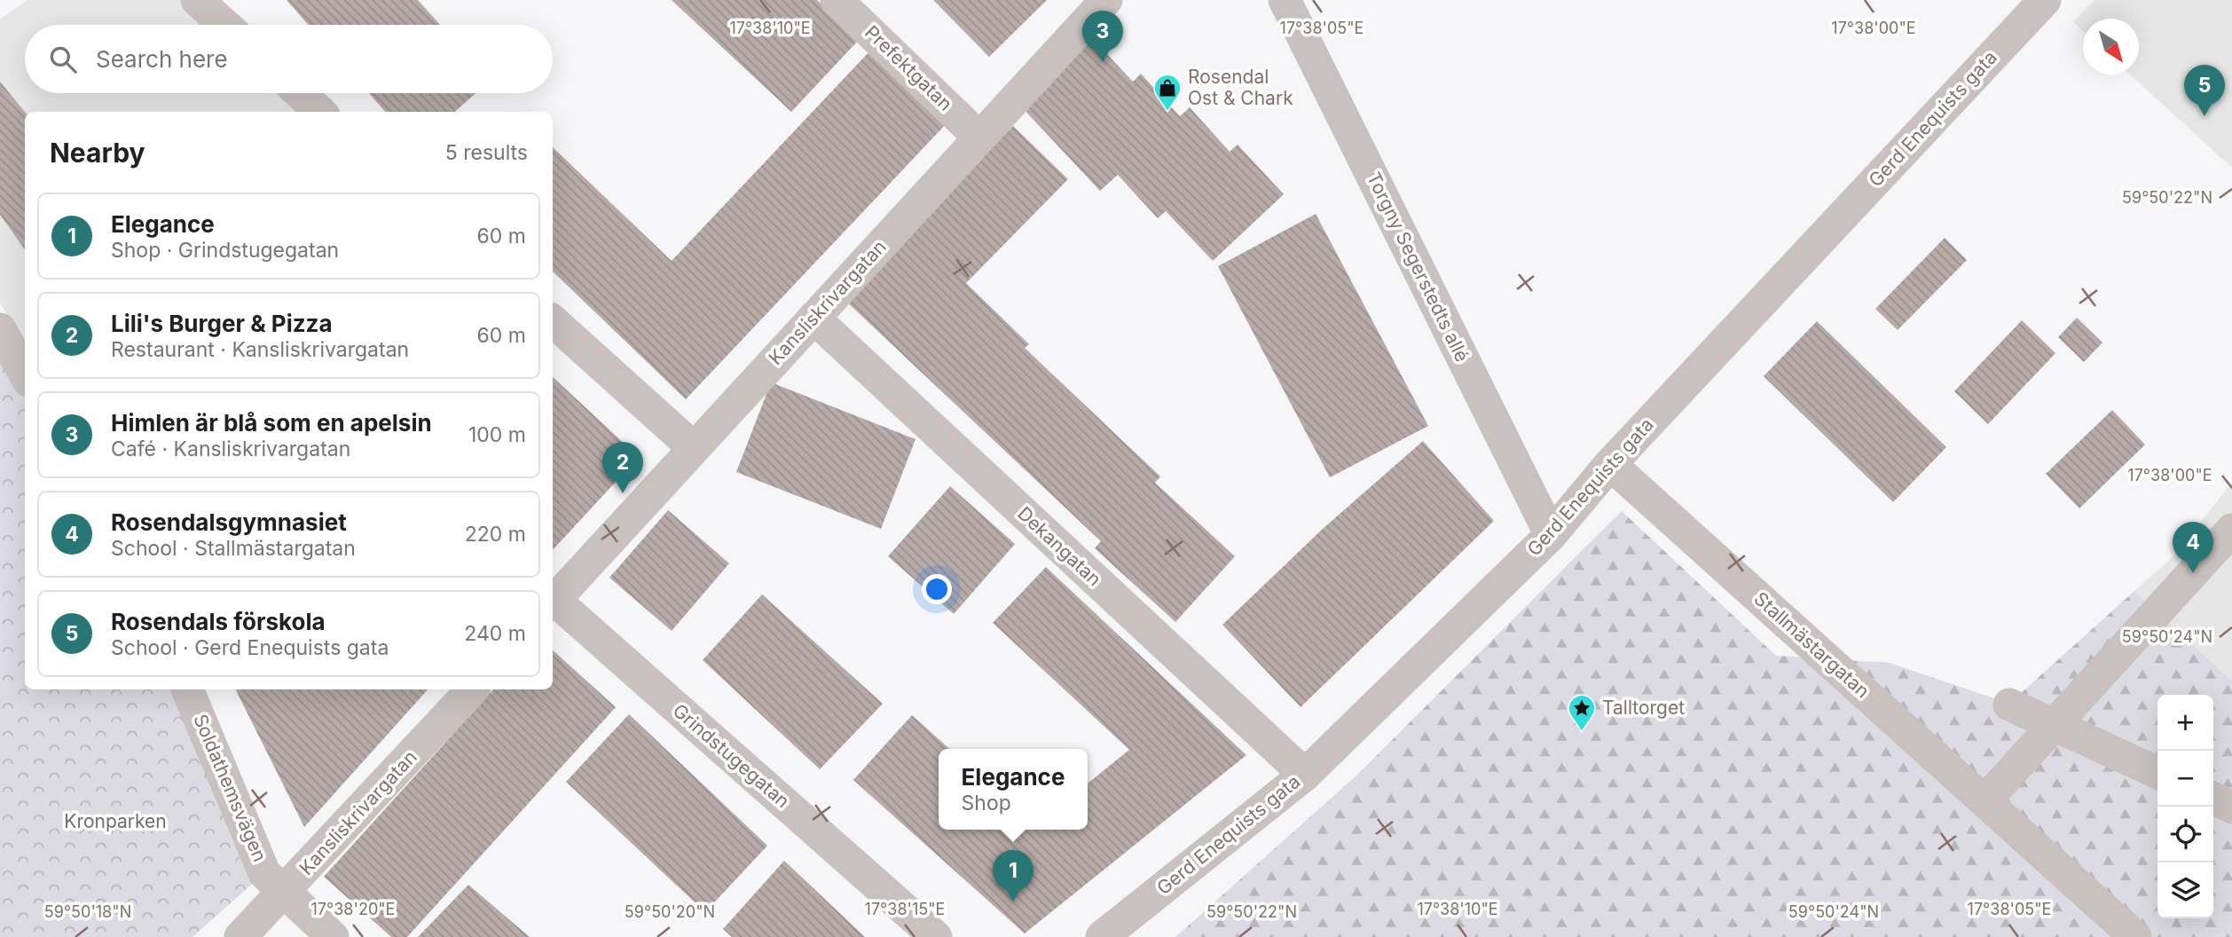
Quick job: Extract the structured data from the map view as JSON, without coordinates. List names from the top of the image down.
{
  "streets": {
    "street": [
      "Prefektgatan",
      "Gerd Enequists gata",
      "Torgny Segerstedts allé",
      "Kansliskrivargatan",
      "Dekangatan",
      "Stallmästargatan",
      "Grindstugegatan",
      "Soldathemsvägen"
    ]
  },
  "crossings": [
    ["Prefektgatan", "Kansliskrivargatan"],
    ["Gerd Enequists gata", "Torgny Segerstedts allé"],
    ["Gerd Enequists gata", "Dekangatan"],
    ["Gerd Enequists gata", "Stallmästargatan"],
    ["Kansliskrivargatan", "Dekangatan"],
    ["Kansliskrivargatan", "Soldathemsvägen"]
  ],
  "parks": ["Kronparken"],
  "places": {
    "shop": ["Rosendal Ost & Chark"],
    "place": ["Talltorget"]
  },
  "north": "bottom right",
  "page": {
    "pins": [
      "3",
      "5",
      "2",
      "4",
      "1"
    ],
    "search": "Search here",
    "heading": ["Nearby", "5 results"],
    "list": [
      {
        "mark": "1",
        "name": "Elegance",
        "note": "Shop · Grindstugegatan",
        "value": "60 m"
      },
      {
        "mark": "2",
        "name": "Lili's Burger & Pizza",
        "note": "Restaurant · Kansliskrivargatan",
        "value": "60 m"
      },
      {
        "mark": "3",
        "name": "Himlen är blå som en apelsin",
        "note": "Café · Kansliskrivargatan",
        "value": "100 m"
      },
      {
        "mark": "4",
        "name": "Rosendalsgymnasiet",
        "note": "School · Stallmästargatan",
        "value": "220 m"
      },
      {
        "mark": "5",
        "name": "Rosendals förskola",
        "note": "School · Gerd Enequists gata",
        "value": "240 m"
      }
    ],
    "map_buttons": ["+", "−"],
    "popup": ["Elegance", "Shop"]
  },
  "coordinates": [
    "17°38'10\"E",
    "17°38'05\"E",
    "17°38'00\"E",
    "59°50'22\"N",
    "59°50'24\"N",
    "17°38'20\"E",
    "17°38'15\"E",
    "59°50'18\"N",
    "59°50'20\"N"
  ]
}
